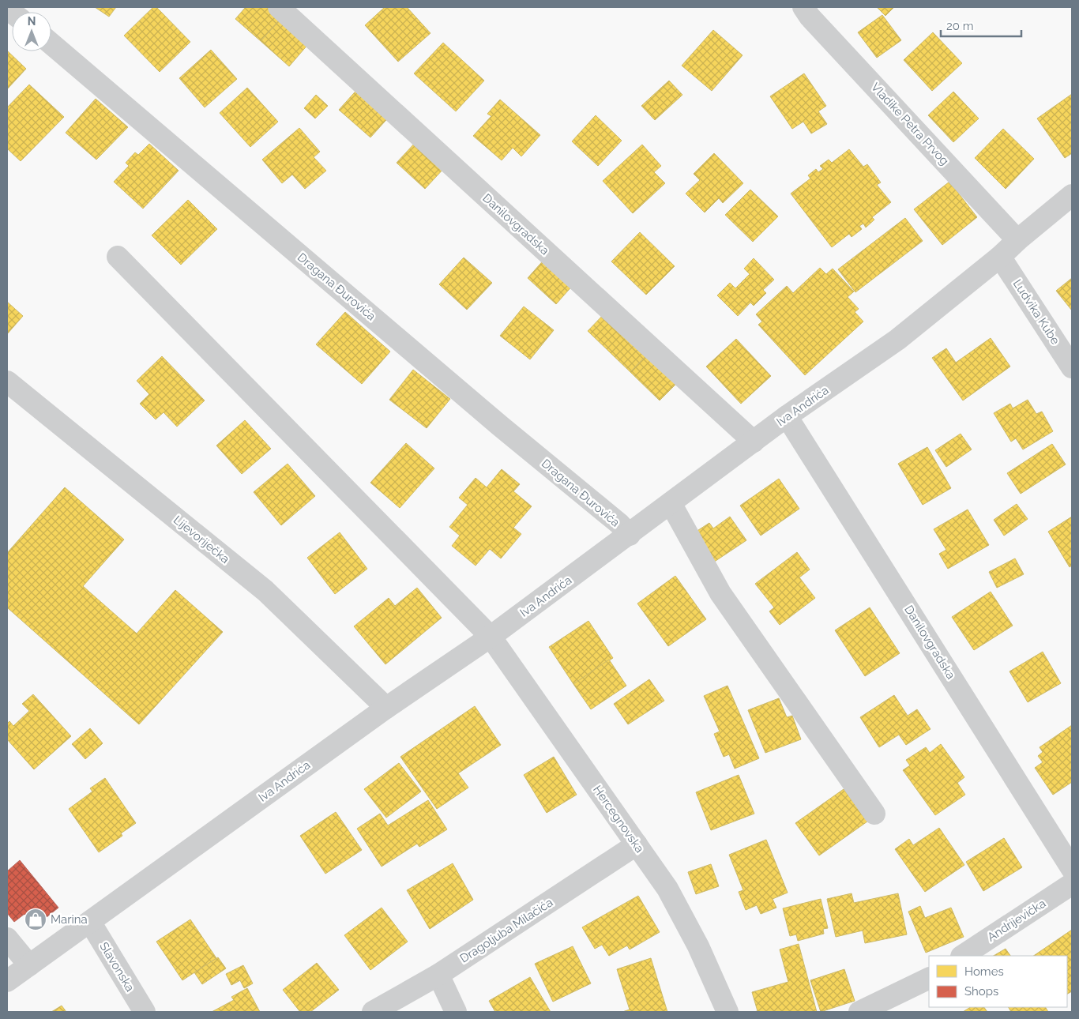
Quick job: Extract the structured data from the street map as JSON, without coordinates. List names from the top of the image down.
{
  "streets": {
    "street": [
      "Vladike Petra Prvog",
      "Danilovgradska",
      "Dragana Đurovića",
      "Ludvika Kube",
      "Iva Andrića",
      "Lijevoriječka",
      "Hercegnovska",
      "Andrijevička",
      "Dragoljuba Milačića",
      "Slavonska"
    ]
  },
  "crossings": [
    ["Vladike Petra Prvog", "Iva Andrića"],
    ["Danilovgradska", "Iva Andrića"],
    ["Dragana Đurovića", "Iva Andrića"],
    ["Ludvika Kube", "Iva Andrića"],
    ["Iva Andrića", "Lijevoriječka"],
    ["Iva Andrića", "Hercegnovska"],
    ["Iva Andrića", "Slavonska"],
    ["Hercegnovska", "Dragoljuba Milačića"]
  ],
  "places": {
    "shop": ["Marina"]
  },
  "legend": ["Homes", "Shops"],
  "scale_bar": "20 m",
  "north": "top"
}
